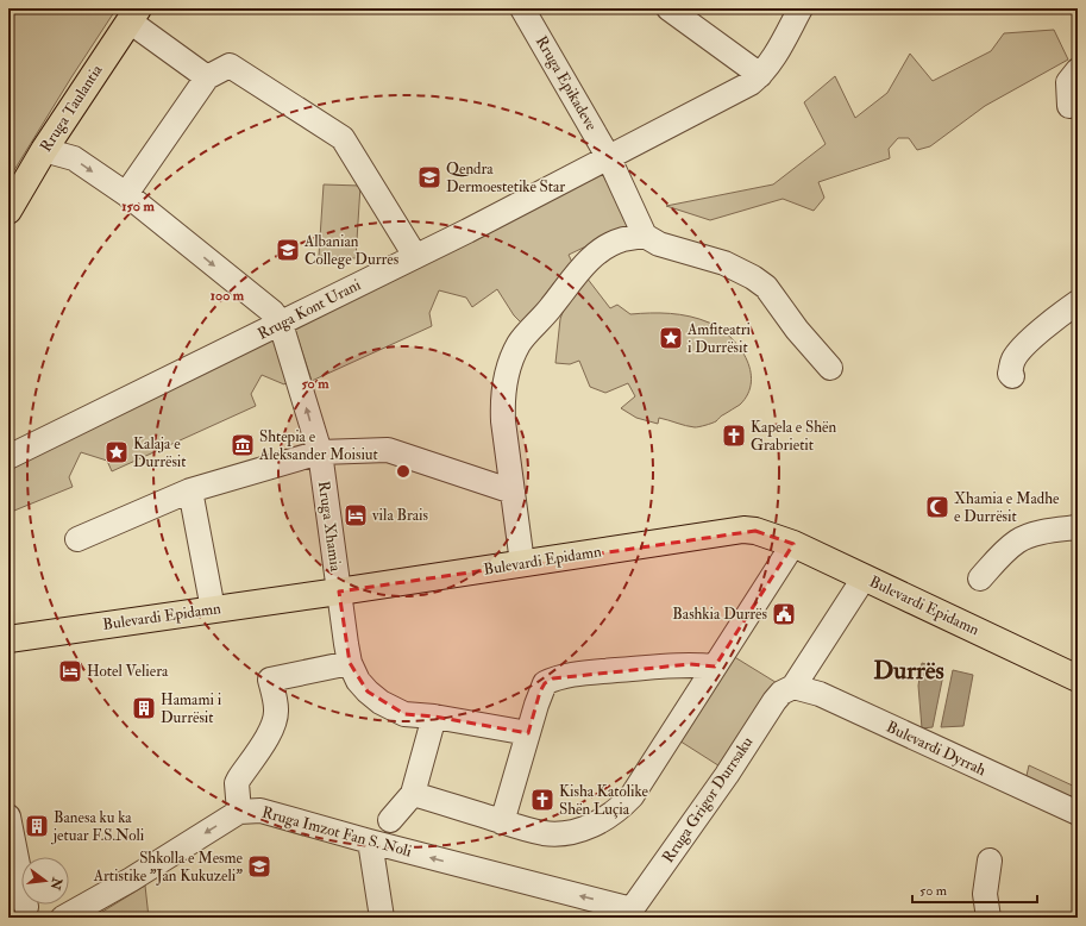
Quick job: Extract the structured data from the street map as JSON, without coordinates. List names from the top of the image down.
{
  "streets": {
    "main road": ["Rruga Taulantia", "Bulevardi Epidamn"],
    "street": [
      "Rruga Epikadeve",
      "Rruga Kont Urani",
      "Rruga Xhamia",
      "Bulevardi Dyrrah",
      "Rruga Grigor Durrsaku",
      "Rruga Imzot Fan S. Noli"
    ]
  },
  "crossings": [
    ["Rruga Epikadeve", "Rruga Kont Urani"],
    ["Rruga Kont Urani", "Rruga Xhamia"],
    ["Rruga Xhamia", "Bulevardi Epidamn"],
    ["Bulevardi Dyrrah", "Rruga Grigor Durrsaku"],
    ["Rruga Grigor Durrsaku", "Rruga Imzot Fan S. Noli"]
  ],
  "one_way": ["Rruga Imzot Fan S. Noli"],
  "districts": ["Durrës"],
  "places": {
    "school or university": ["Qendra Dermoestetike Star", "Albanian College Durres", "Shkolla e Mesme Artistike \"Jan Kukuzeli\""],
    "place": ["Amfiteatri i Durrësit", "Kalaja e Durrësit"],
    "church": ["Kapela e Shën Grabrietit", "Kisha Katolike Shën Luçia"],
    "museum": ["Shtepia e Aleksander Moisiut"],
    "mosque": ["Xhamia e Madhe e Durrësit"],
    "hotel": ["vila Brais", "Hotel Veliera"],
    "public building": ["Bashkia Durrës"],
    "building": ["Hamami i Durrësit", "Banesa ku ka jetuar F.S.Noli"]
  },
  "scale_bar": "50 m",
  "north": "right",
  "rings": ["150 m", "100 m", "50 m"]
}
